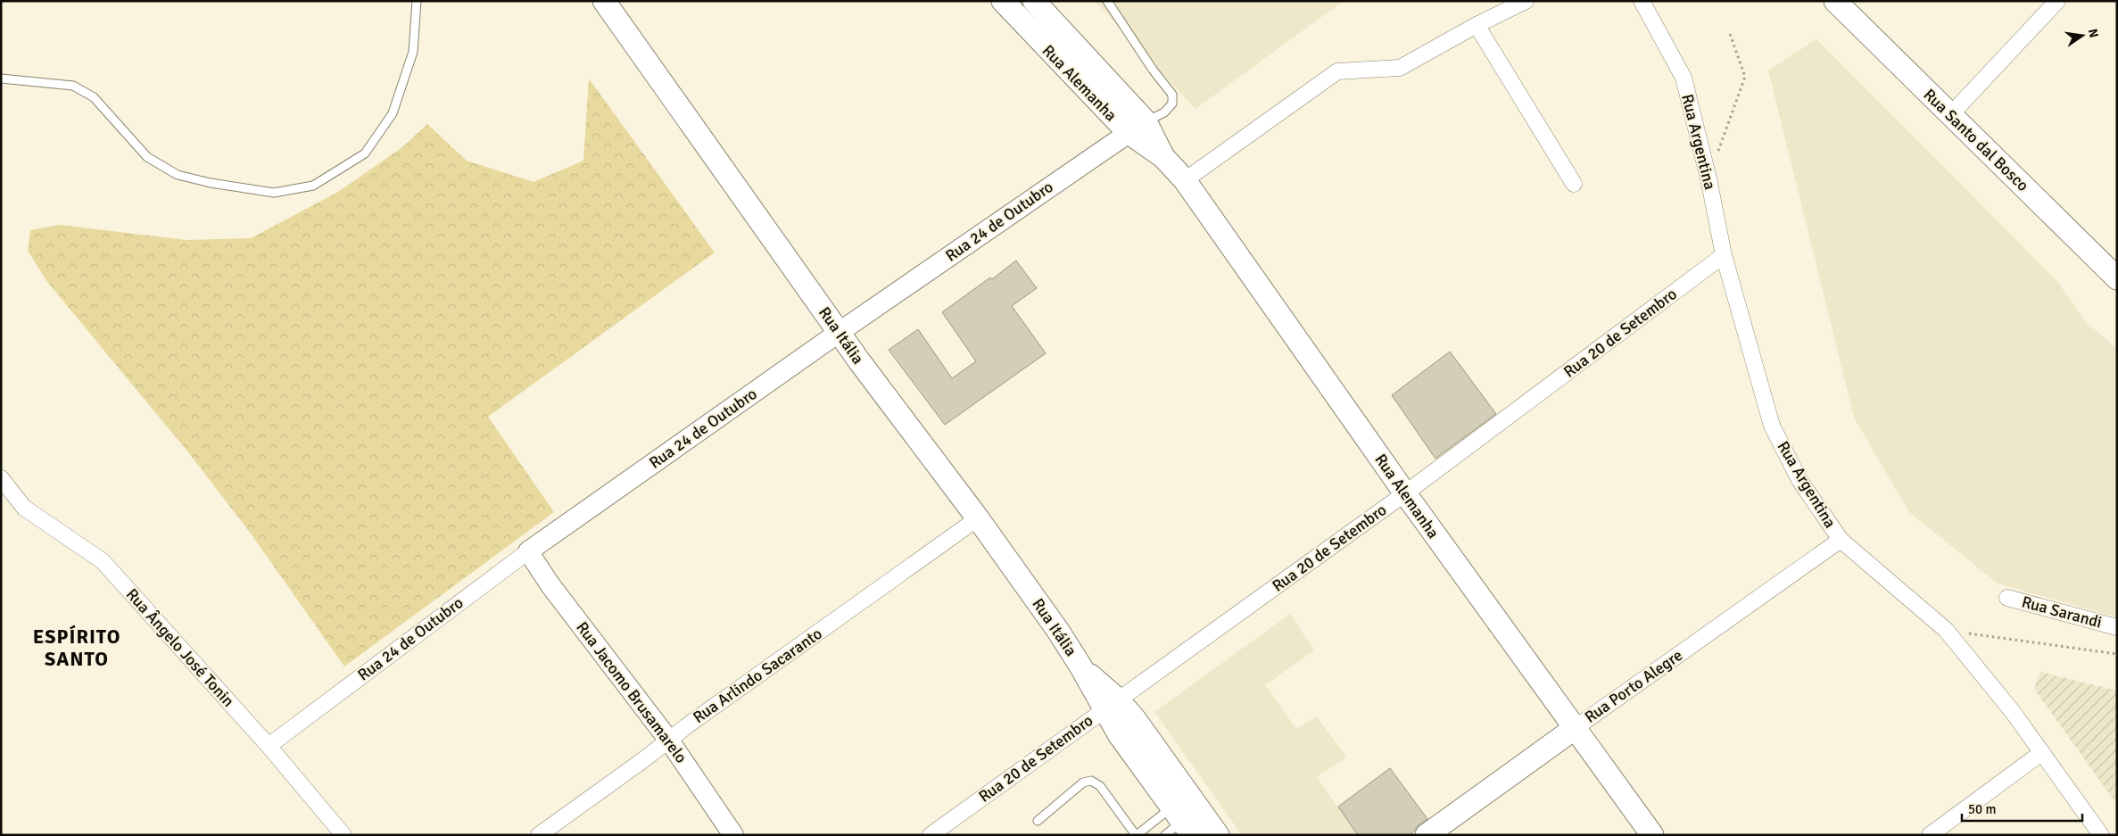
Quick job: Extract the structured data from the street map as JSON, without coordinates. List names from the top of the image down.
{
  "streets": {
    "main road": [
      "Rua Alemanha",
      "Rua Santo dal Bosco",
      "Rua Itália",
      "Rua Porto Alegre"
    ],
    "street": [
      "Rua Argentina",
      "Rua 24 de Outubro",
      "Rua 20 de Setembro",
      "Rua Sarandi",
      "Rua Ângelo José Tonin",
      "Rua Arlindo Sacaranto",
      "Rua Jacomo Brusamarelo"
    ]
  },
  "crossings": [
    ["Rua Alemanha", "Rua 24 de Outubro"],
    ["Rua Alemanha", "Rua 20 de Setembro"],
    ["Rua Alemanha", "Rua Porto Alegre"],
    ["Rua Argentina", "Rua 20 de Setembro"],
    ["Rua Argentina", "Rua Porto Alegre"],
    ["Rua 24 de Outubro", "Rua Itália"],
    ["Rua 24 de Outubro", "Rua Ângelo José Tonin"],
    ["Rua 24 de Outubro", "Rua Jacomo Brusamarelo"],
    ["Rua 20 de Setembro", "Rua Itália"],
    ["Rua Itália", "Rua Arlindo Sacaranto"],
    ["Rua Arlindo Sacaranto", "Rua Jacomo Brusamarelo"]
  ],
  "districts": ["ESPÍRITO SANTO"],
  "scale_bar": "50 m",
  "north": "right"
}
